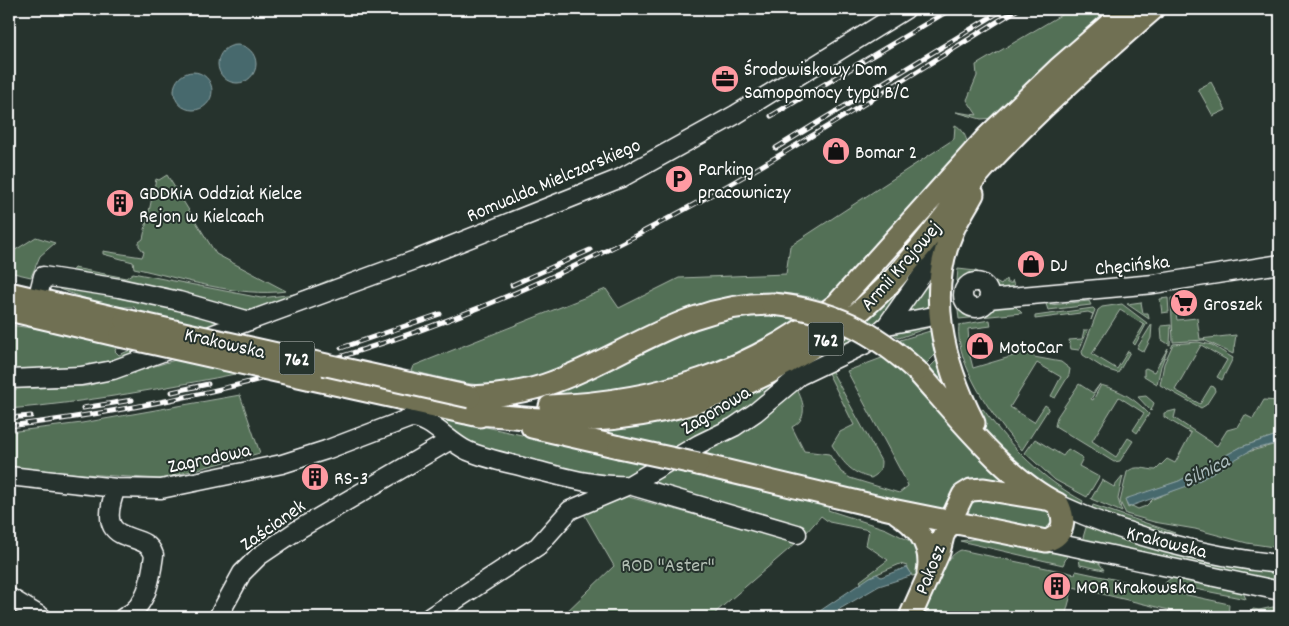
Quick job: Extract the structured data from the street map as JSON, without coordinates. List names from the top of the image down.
{
  "streets": {
    "main road": [
      "Armii Krajowej",
      "762",
      "Krakowska",
      "Pakosz"
    ],
    "street": [
      "Romualda Mielczarskiego",
      "Chęcińska",
      "Zagonowa",
      "Zagrodowa",
      "Zaścianek"
    ]
  },
  "crossings": [
    ["Armii Krajowej", "Krakowska"],
    ["Krakowska", "Pakosz"],
    ["Zagrodowa", "Zaścianek"]
  ],
  "water": ["Silnica"],
  "parks": ["ROD \"Aster\""],
  "places": {
    "office": ["Środowiskowy Dom Samopomocy typu B/C"],
    "shop": ["Bomar 2", "DJ", "MotoCar"],
    "parking": ["Parking pracowniczy"],
    "building": ["GDDKiA Oddział Kielce Rejon w Kielcach", "RS-3", "MOR Krakowska"],
    "supermarket": ["Groszek"]
  }
}
